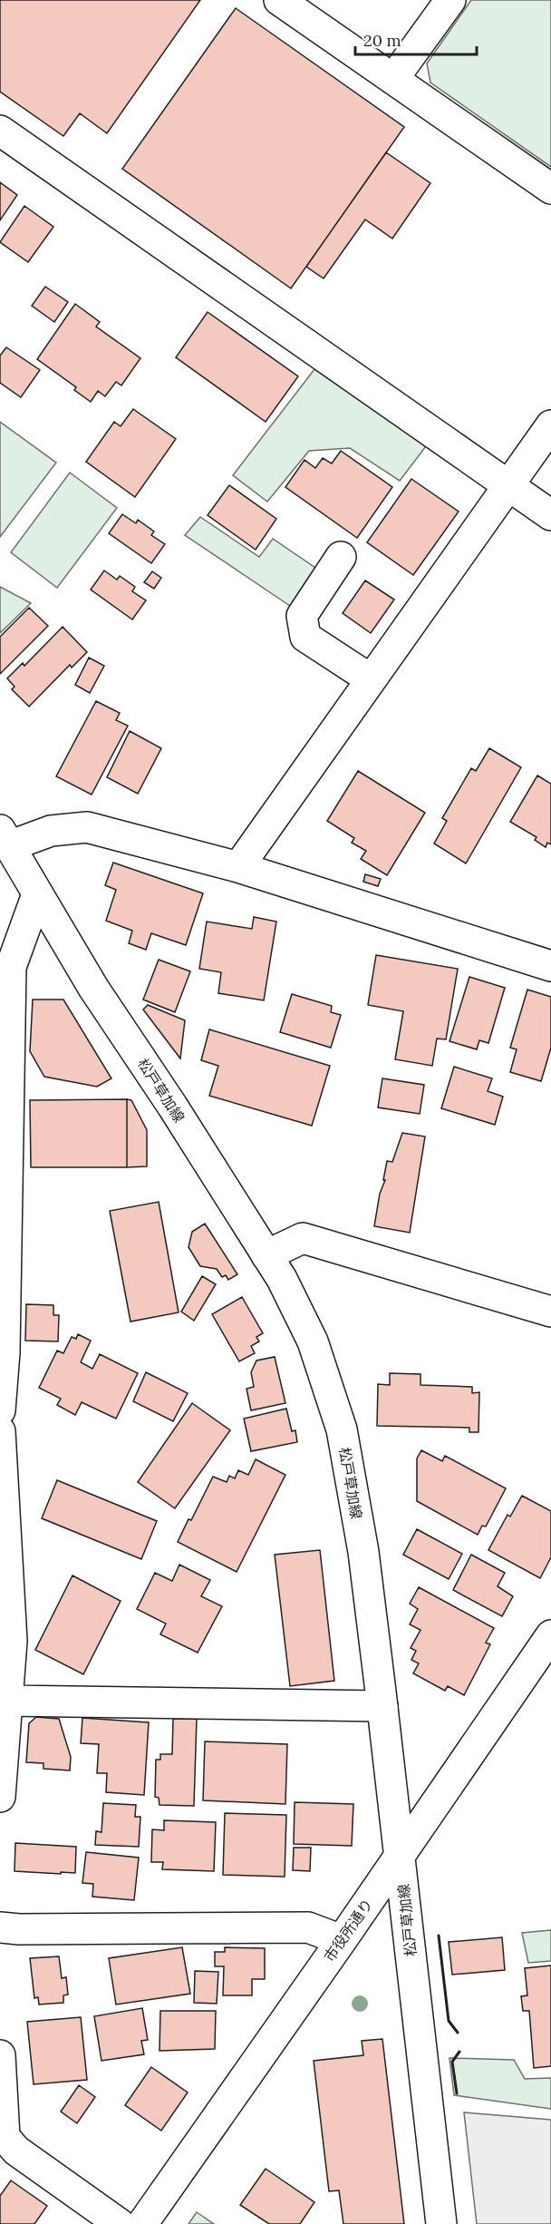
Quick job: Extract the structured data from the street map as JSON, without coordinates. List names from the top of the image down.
{
  "streets": {
    "street": ["松戸草加線", "市役所通り"]
  },
  "crossings": [
    ["松戸草加線", "市役所通り"]
  ],
  "scale_bar": "20 m"
}
